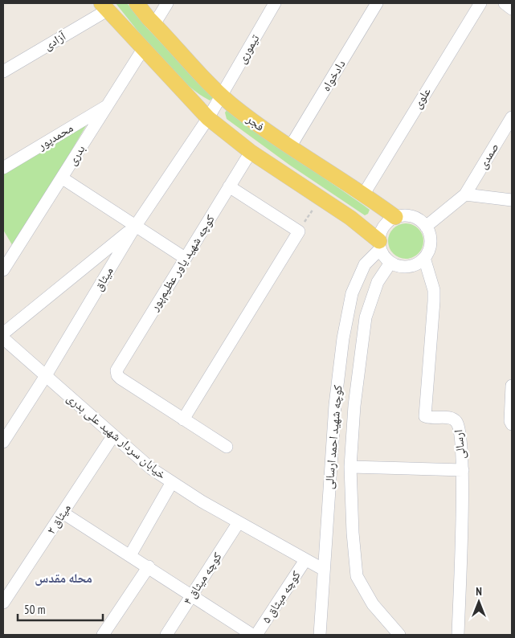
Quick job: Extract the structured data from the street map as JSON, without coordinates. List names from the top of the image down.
{
  "streets": {
    "main road": ["فجر"],
    "street": [
      "آزادی",
      "تیموری",
      "دادخواه",
      "علوی",
      "محمدپور",
      "بدری",
      "صمدی",
      "کوچه شهید یاور عظیم‌پور",
      "میثاق",
      "خیابان سردار شهید علی بدری",
      "کوچه شهید احمد ارسالی",
      "ارسالی",
      "میثاق ۲",
      "کوچه میثاق ۴",
      "کوچه میثاق ۵"
    ]
  },
  "crossings": [
    ["تیموری", "فجر"],
    ["تیموری", "میثاق"],
    ["دادخواه", "فجر"],
    ["علوی", "فجر"],
    ["فجر", "صمدی"],
    ["فجر", "کوچه شهید احمد ارسالی"],
    ["فجر", "ارسالی"],
    ["محمدپور", "بدری"],
    ["صمدی", "کوچه شهید احمد ارسالی"],
    ["صمدی", "ارسالی"],
    ["میثاق", "خیابان سردار شهید علی بدری"],
    ["خیابان سردار شهید علی بدری", "کوچه شهید احمد ارسالی"],
    ["خیابان سردار شهید علی بدری", "میثاق ۲"],
    ["خیابان سردار شهید علی بدری", "کوچه میثاق ۴"],
    ["خیابان سردار شهید علی بدری", "کوچه میثاق ۵"],
    ["کوچه شهید احمد ارسالی", "ارسالی"]
  ],
  "districts": ["محله مقدس"],
  "scale_bar": "50 m",
  "north": "top"
}
